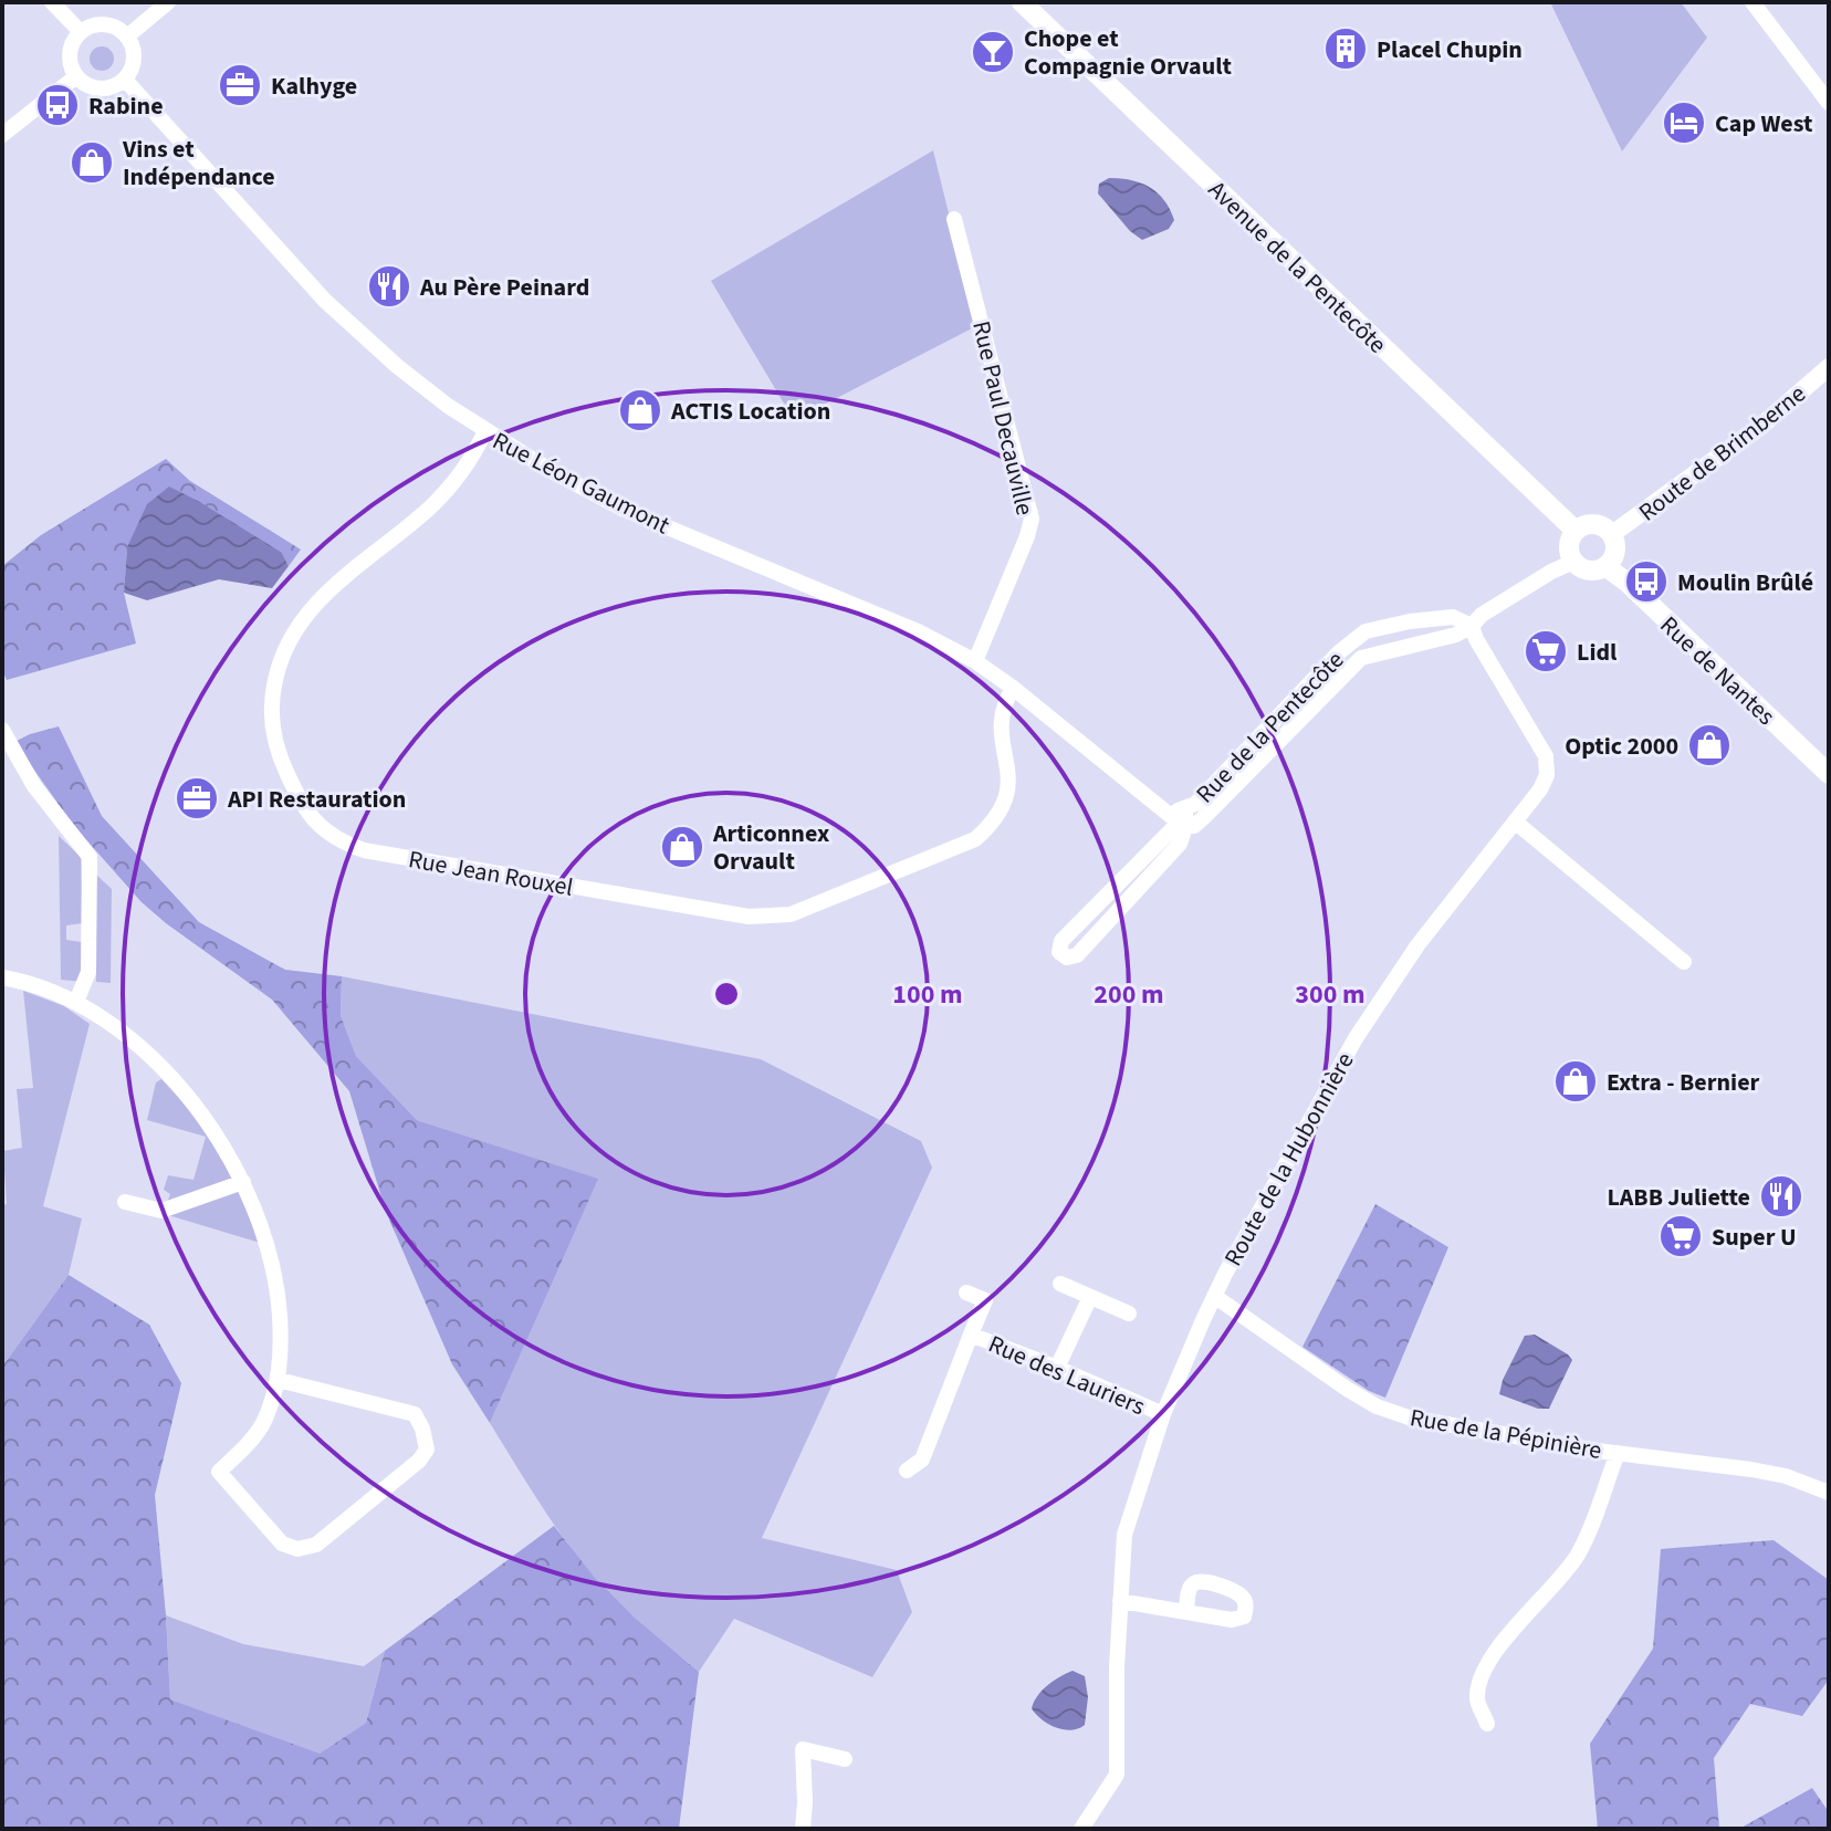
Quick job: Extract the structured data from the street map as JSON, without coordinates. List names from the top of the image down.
{
  "streets": {
    "main road": ["Avenue de la Pentecôte", "Rue de Nantes"],
    "street": [
      "Rue Paul Decauville",
      "Route de Brimberne",
      "Rue Léon Gaumont",
      "Rue de la Pentecôte",
      "Rue Jean Rouxel",
      "Route de la Hubonnière",
      "Rue des Lauriers",
      "Rue de la Pépinière"
    ]
  },
  "crossings": [
    ["Avenue de la Pentecôte", "Route de Brimberne"],
    ["Avenue de la Pentecôte", "Rue de Nantes"],
    ["Rue Paul Decauville", "Rue Léon Gaumont"],
    ["Route de Brimberne", "Rue de Nantes"],
    ["Rue Léon Gaumont", "Rue de la Pentecôte"],
    ["Rue Léon Gaumont", "Rue Jean Rouxel"],
    ["Rue de la Pentecôte", "Route de la Hubonnière"],
    ["Route de la Hubonnière", "Rue des Lauriers"],
    ["Route de la Hubonnière", "Rue de la Pépinière"]
  ],
  "places": {
    "building": ["Placel Chupin"],
    "bar": ["Chope et Compagnie Orvault"],
    "office": ["Kalhyge", "API Restauration"],
    "bus stop": ["Rabine", "Moulin Brûlé"],
    "hotel": ["Cap West"],
    "shop": [
      "Vins et Indépendance",
      "ACTIS Location",
      "Optic 2000",
      "Articonnex Orvault",
      "Extra - Bernier"
    ],
    "restaurant": ["Au Père Peinard", "LABB Juliette"],
    "supermarket": ["Lidl", "Super U"]
  },
  "rings": ["100 m", "200 m", "300 m"]
}
